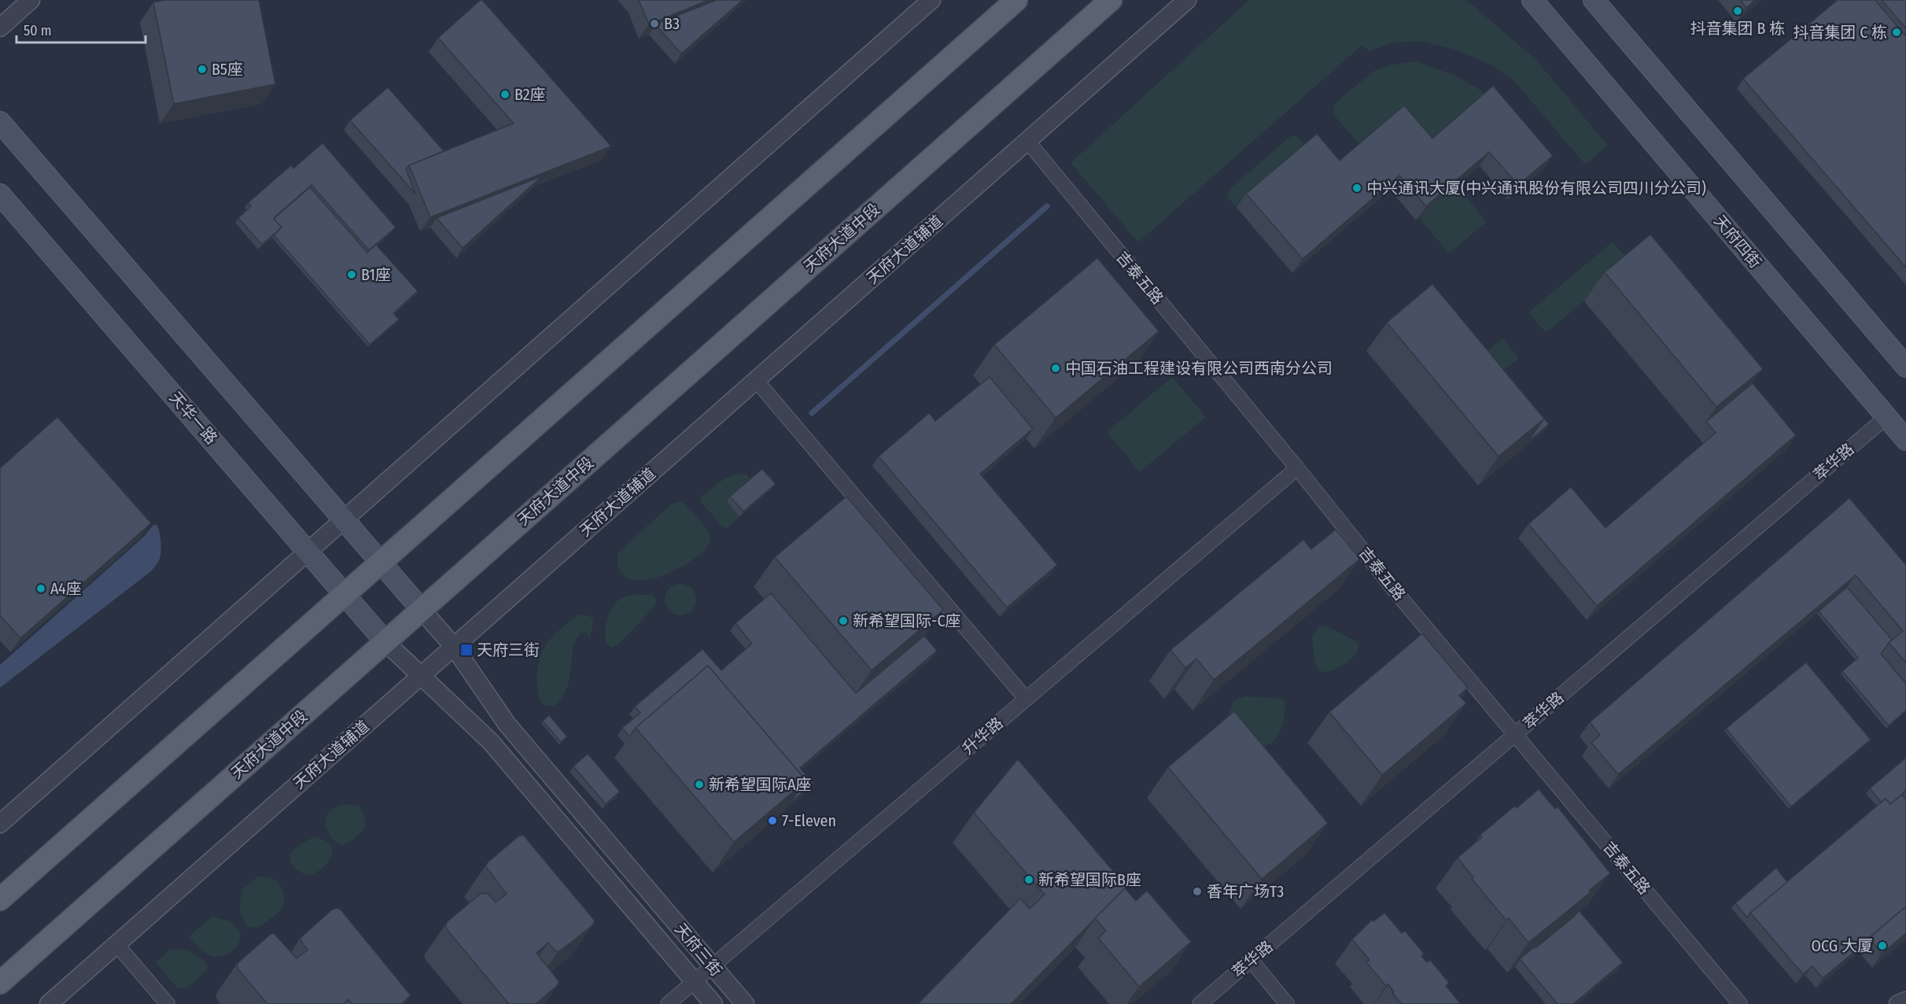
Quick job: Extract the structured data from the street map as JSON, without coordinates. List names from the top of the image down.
{
  "streets": {
    "main road": ["天府大道中段", "天府四街", "天华一路"],
    "street": [
      "天府大道辅道",
      "吉泰五路",
      "萃华路",
      "升华路",
      "天府三街"
    ]
  },
  "crossings": [
    ["天府大道中段", "天华一路"],
    ["天府大道中段", "天府三街"],
    ["天府四街", "萃华路"],
    ["天府大道辅道", "吉泰五路"],
    ["天府大道辅道", "天府三街"],
    ["吉泰五路", "萃华路"],
    ["吉泰五路", "升华路"],
    ["天华一路", "天府三街"],
    ["升华路", "天府三街"]
  ],
  "places": {
    "other": [
      "抖音集团 B 栋",
      "B3",
      "抖音集团 C 栋",
      "B5座",
      "B2座",
      "中兴通讯大厦(中兴通讯股份有限公司四川分公司)",
      "B1座",
      "中国石油工程建设有限公司西南分公司",
      "A4座",
      "新希望国际-C座",
      "新希望国际A座",
      "7-Eleven",
      "新希望国际B座",
      "香年广场T3",
      "OCG 大厦"
    ],
    "transit": ["天府三街"]
  },
  "scale_bar": "50 m"
}
